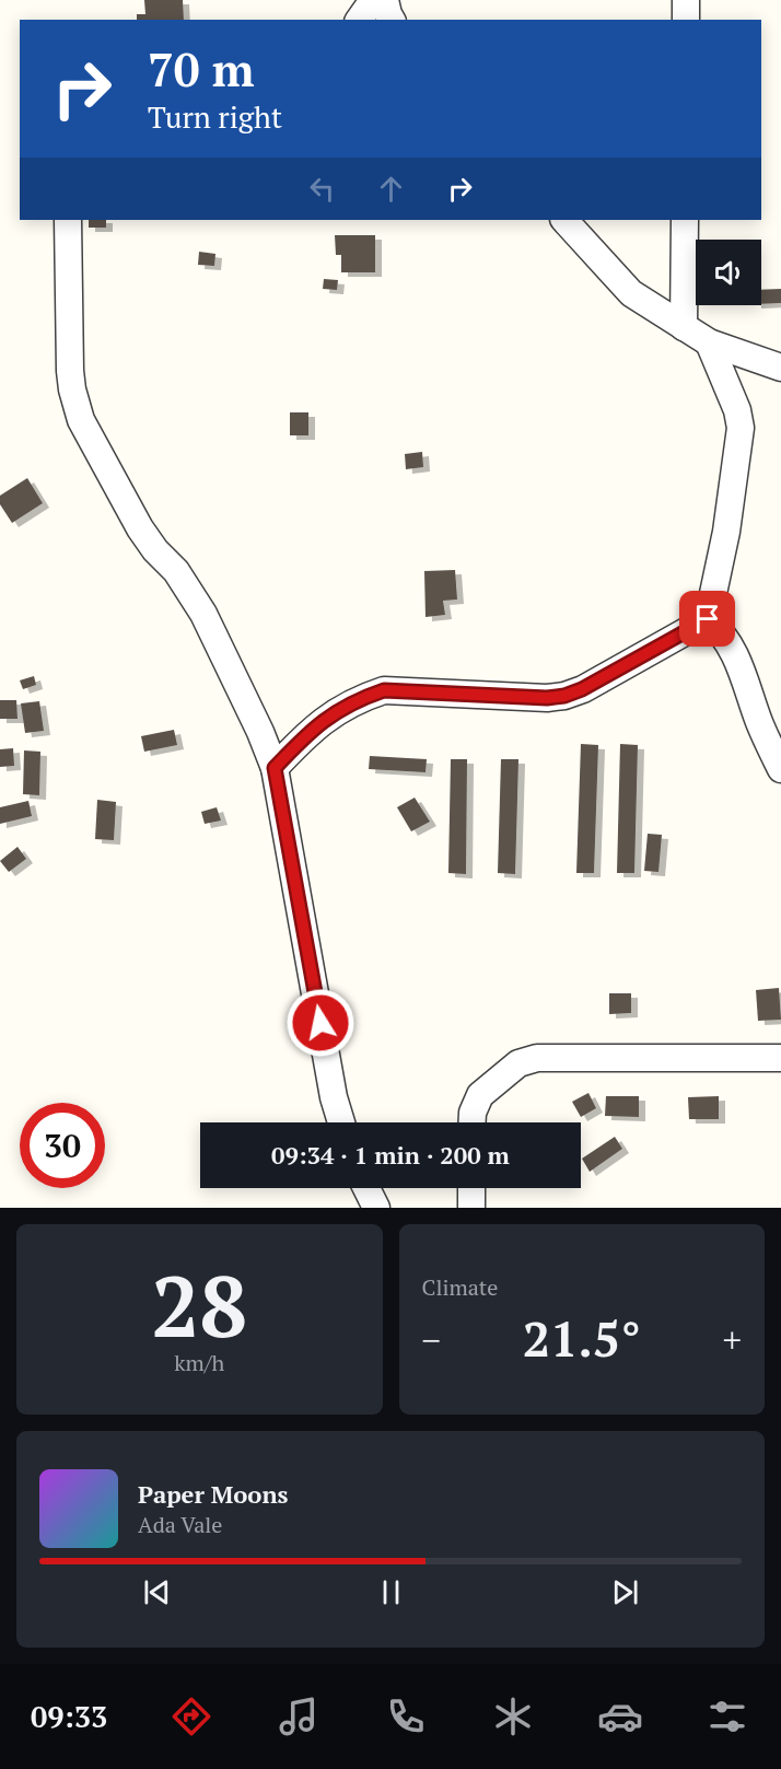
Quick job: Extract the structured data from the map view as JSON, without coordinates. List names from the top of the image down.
{
  "page": {
    "turn": ["70 m", "Turn right"],
    "limit": "30",
    "trip": "09:34 · 1 min · 200 m",
    "tile": [
      ["28", "km/h"],
      "Climate"
    ],
    "heat": ["−", "21.5°", "+"],
    "song": ["Paper Moons", "Ada Vale"],
    "tabs": "09:33"
  }
}
